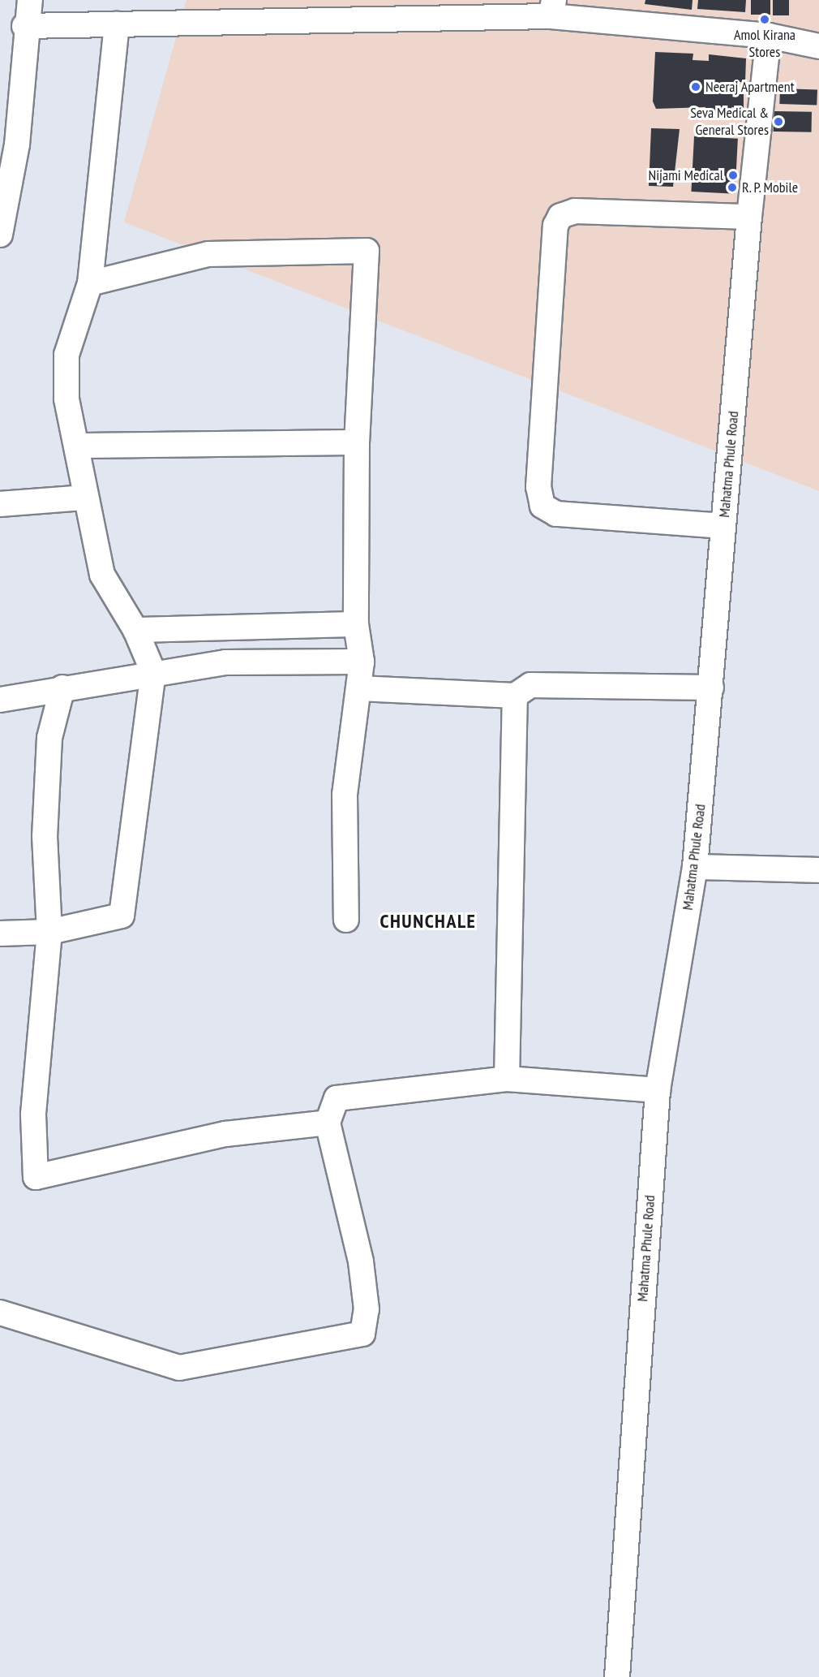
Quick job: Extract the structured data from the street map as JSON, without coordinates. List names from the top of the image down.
{
  "streets": {
    "street": ["Mahatma Phule Road"]
  },
  "districts": ["CHUNCHALE"],
  "places": [
    "Amol Kirana Stores",
    "Neeraj Apartment",
    "Seva Medical & General Stores",
    "Nijami Medical",
    "R. P. Mobile"
  ]
}
